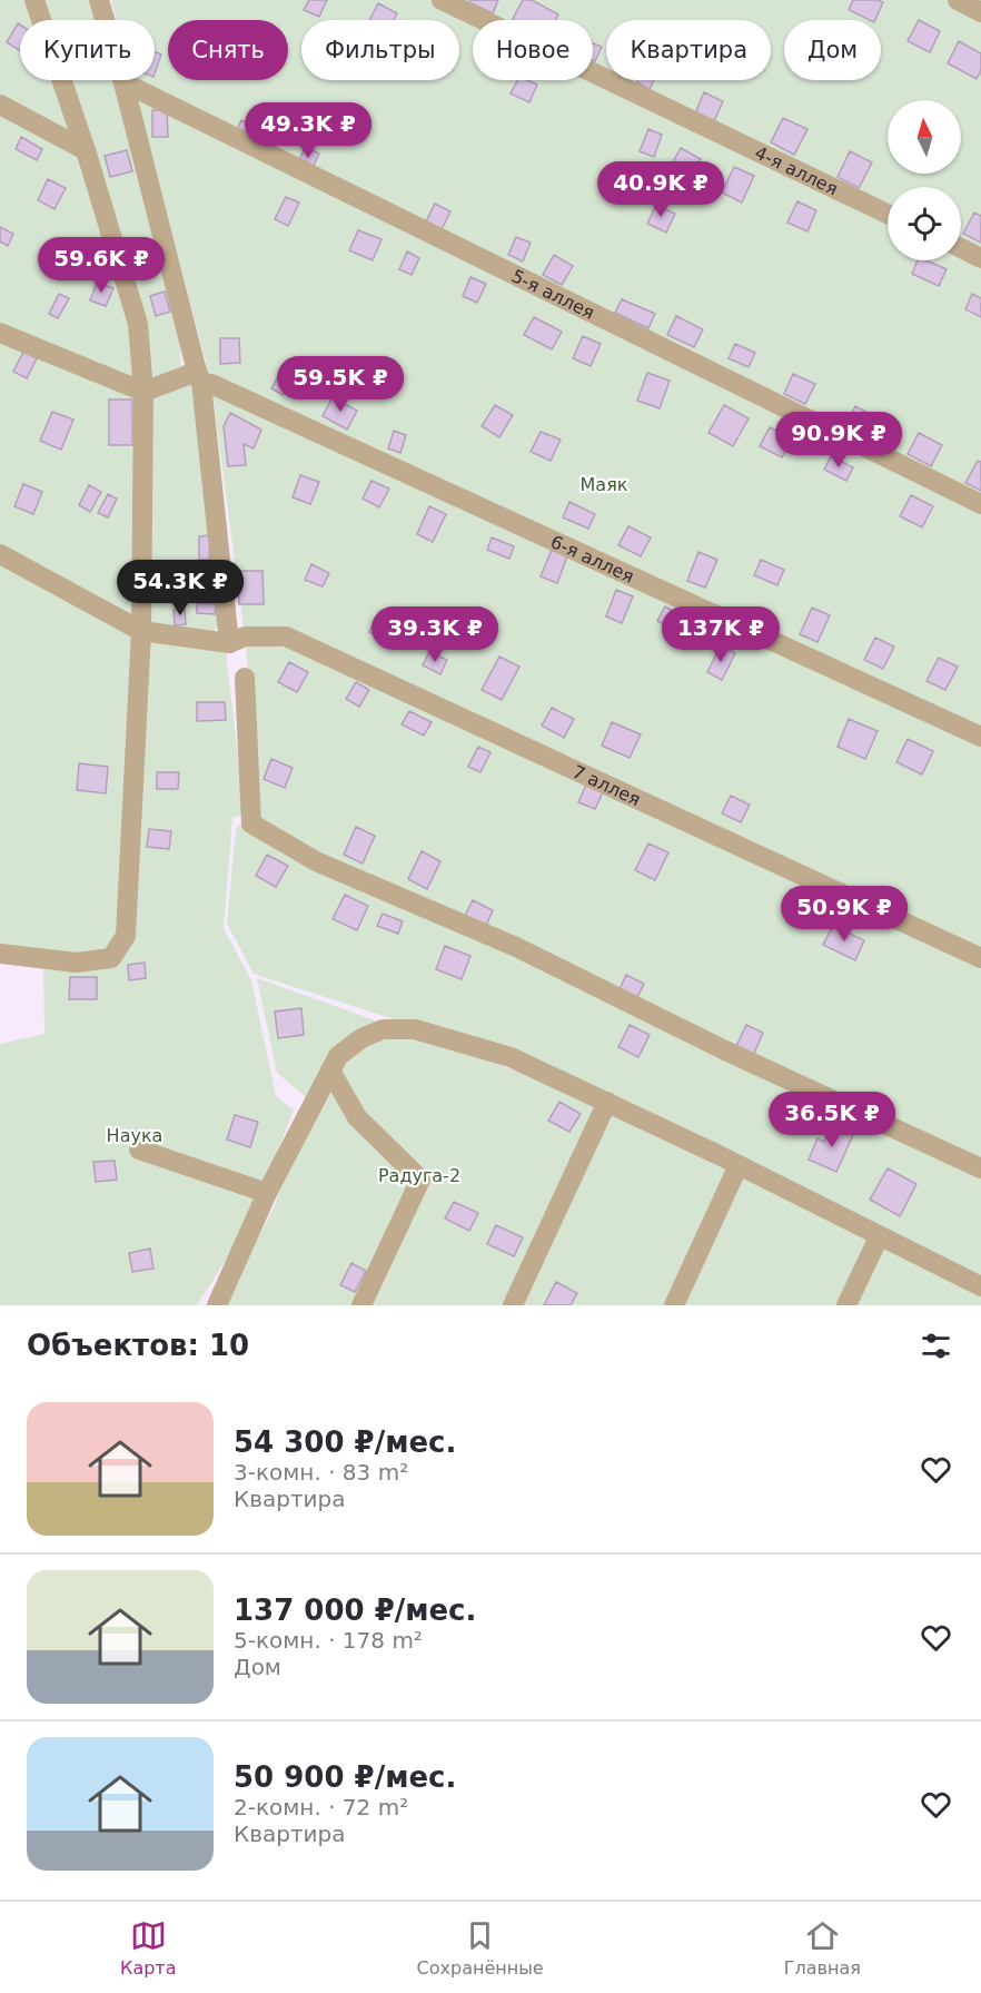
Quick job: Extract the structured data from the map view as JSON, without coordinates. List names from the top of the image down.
{
  "streets": {
    "street": [
      "4-я аллея",
      "5-я аллея",
      "6-я аллея",
      "7 аллея"
    ]
  },
  "parks": ["Маяк", "Наука", "Радуга-2"],
  "north": "top",
  "page": {
    "chip": [
      "Купить",
      "Снять",
      "Фильтры",
      "Новое",
      "Квартира",
      "Дом"
    ],
    "price": [
      "49.3K ₽",
      "40.9K ₽",
      "59.6K ₽",
      "59.5K ₽",
      "90.9K ₽",
      "54.3K ₽",
      "39.3K ₽",
      "137K ₽",
      "50.9K ₽",
      "36.5K ₽"
    ],
    "heading": "Объектов: 10",
    "list": [
      {
        "name": "54 300 ₽/мес.",
        "note": "3-комн. · 83 m² · Квартира"
      },
      {
        "name": "137 000 ₽/мес.",
        "note": "5-комн. · 178 m² · Дом"
      },
      {
        "name": "50 900 ₽/мес.",
        "note": "2-комн. · 72 m² · Квартира"
      }
    ],
    "tabs": ["Карта", "Сохранённые", "Главная"]
  }
}
